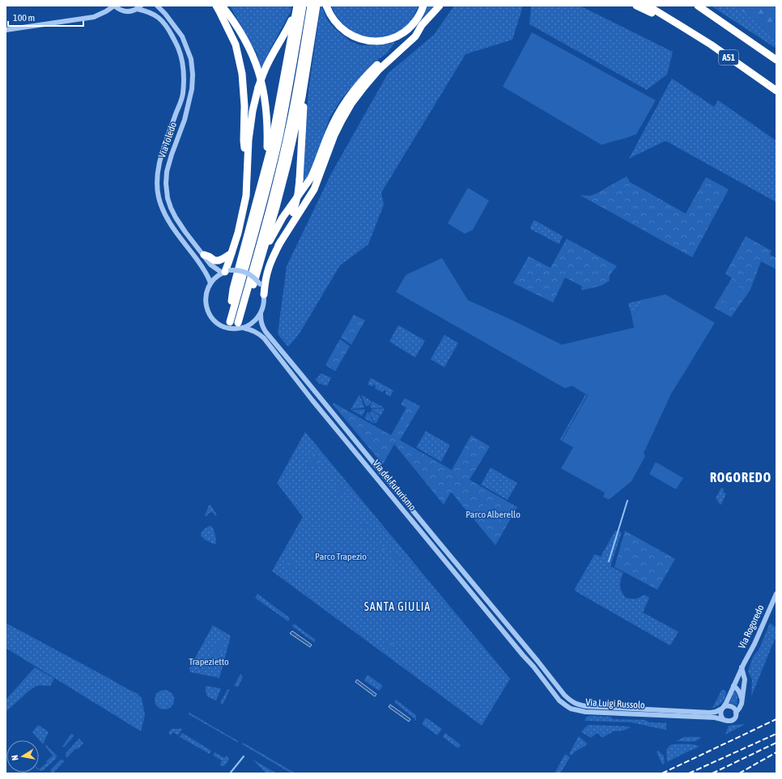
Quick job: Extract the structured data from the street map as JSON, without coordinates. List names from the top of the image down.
{
  "streets": {
    "highway": ["A51"],
    "street": [
      "Via Toledo",
      "Via del Futurismo",
      "Via Rogoredo",
      "Via Luigi Russolo"
    ]
  },
  "crossings": [
    ["Via Toledo", "Via del Futurismo"],
    ["Via del Futurismo", "Via Luigi Russolo"],
    ["Via Rogoredo", "Via Luigi Russolo"]
  ],
  "districts": ["ROGOREDO", "SANTA GIULIA"],
  "parks": ["Parco Alberello", "Parco Trapezio", "Trapezietto"],
  "scale_bar": "100 m",
  "north": "left"
}
